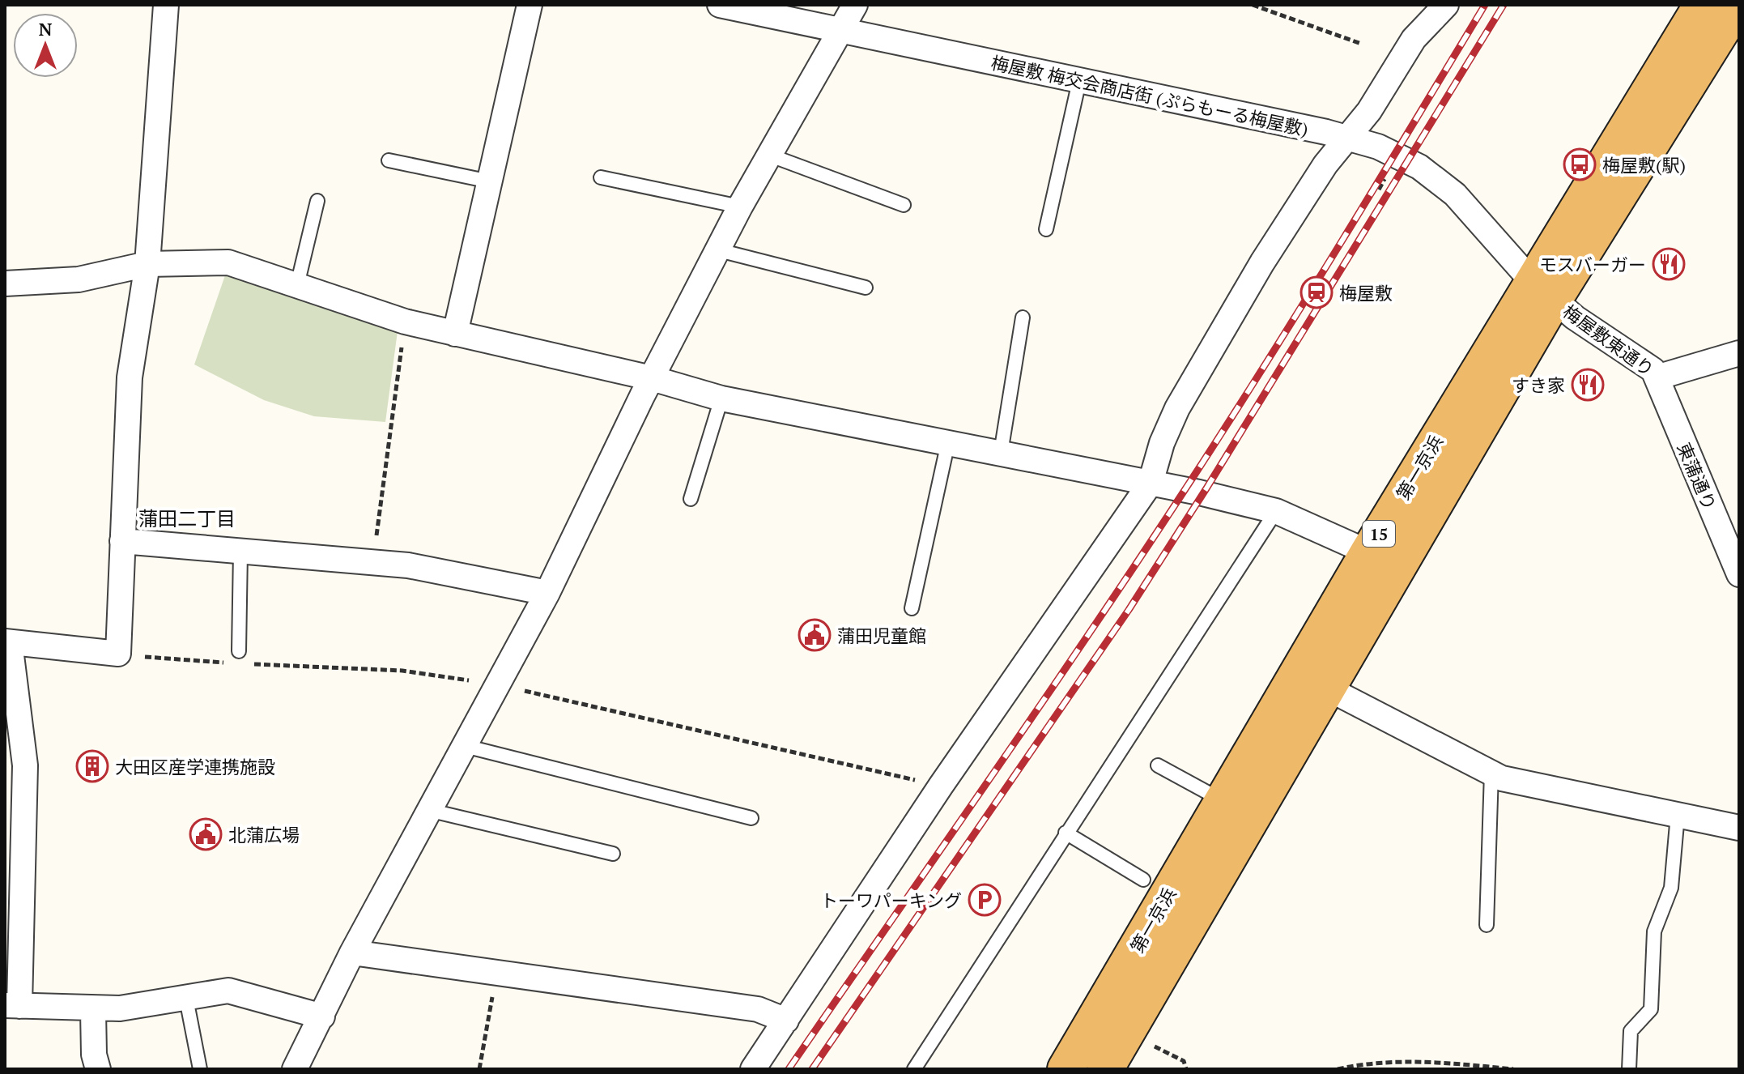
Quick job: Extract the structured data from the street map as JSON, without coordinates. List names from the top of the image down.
{
  "streets": {
    "highway": ["第一京浜", "15"],
    "street": ["梅屋敷 梅交会商店街 (ぷらもーる梅屋敷)", "梅屋敷東通り", "東蒲通り"]
  },
  "crossings": [
    ["梅屋敷 梅交会商店街 (ぷらもーる梅屋敷)", "梅屋敷東通り"],
    ["梅屋敷 梅交会商店街 (ぷらもーる梅屋敷)", "第一京浜"],
    ["梅屋敷東通り", "第一京浜"],
    ["梅屋敷東通り", "東蒲通り"]
  ],
  "districts": ["蒲田二丁目"],
  "places": {
    "bus stop": ["梅屋敷(駅)"],
    "restaurant": ["モスバーガー", "すき家"],
    "station": ["梅屋敷"],
    "public building": ["蒲田児童館", "北蒲広場"],
    "building": ["大田区産学連携施設"],
    "parking": ["トーワパーキング"]
  },
  "north": "top"
}
